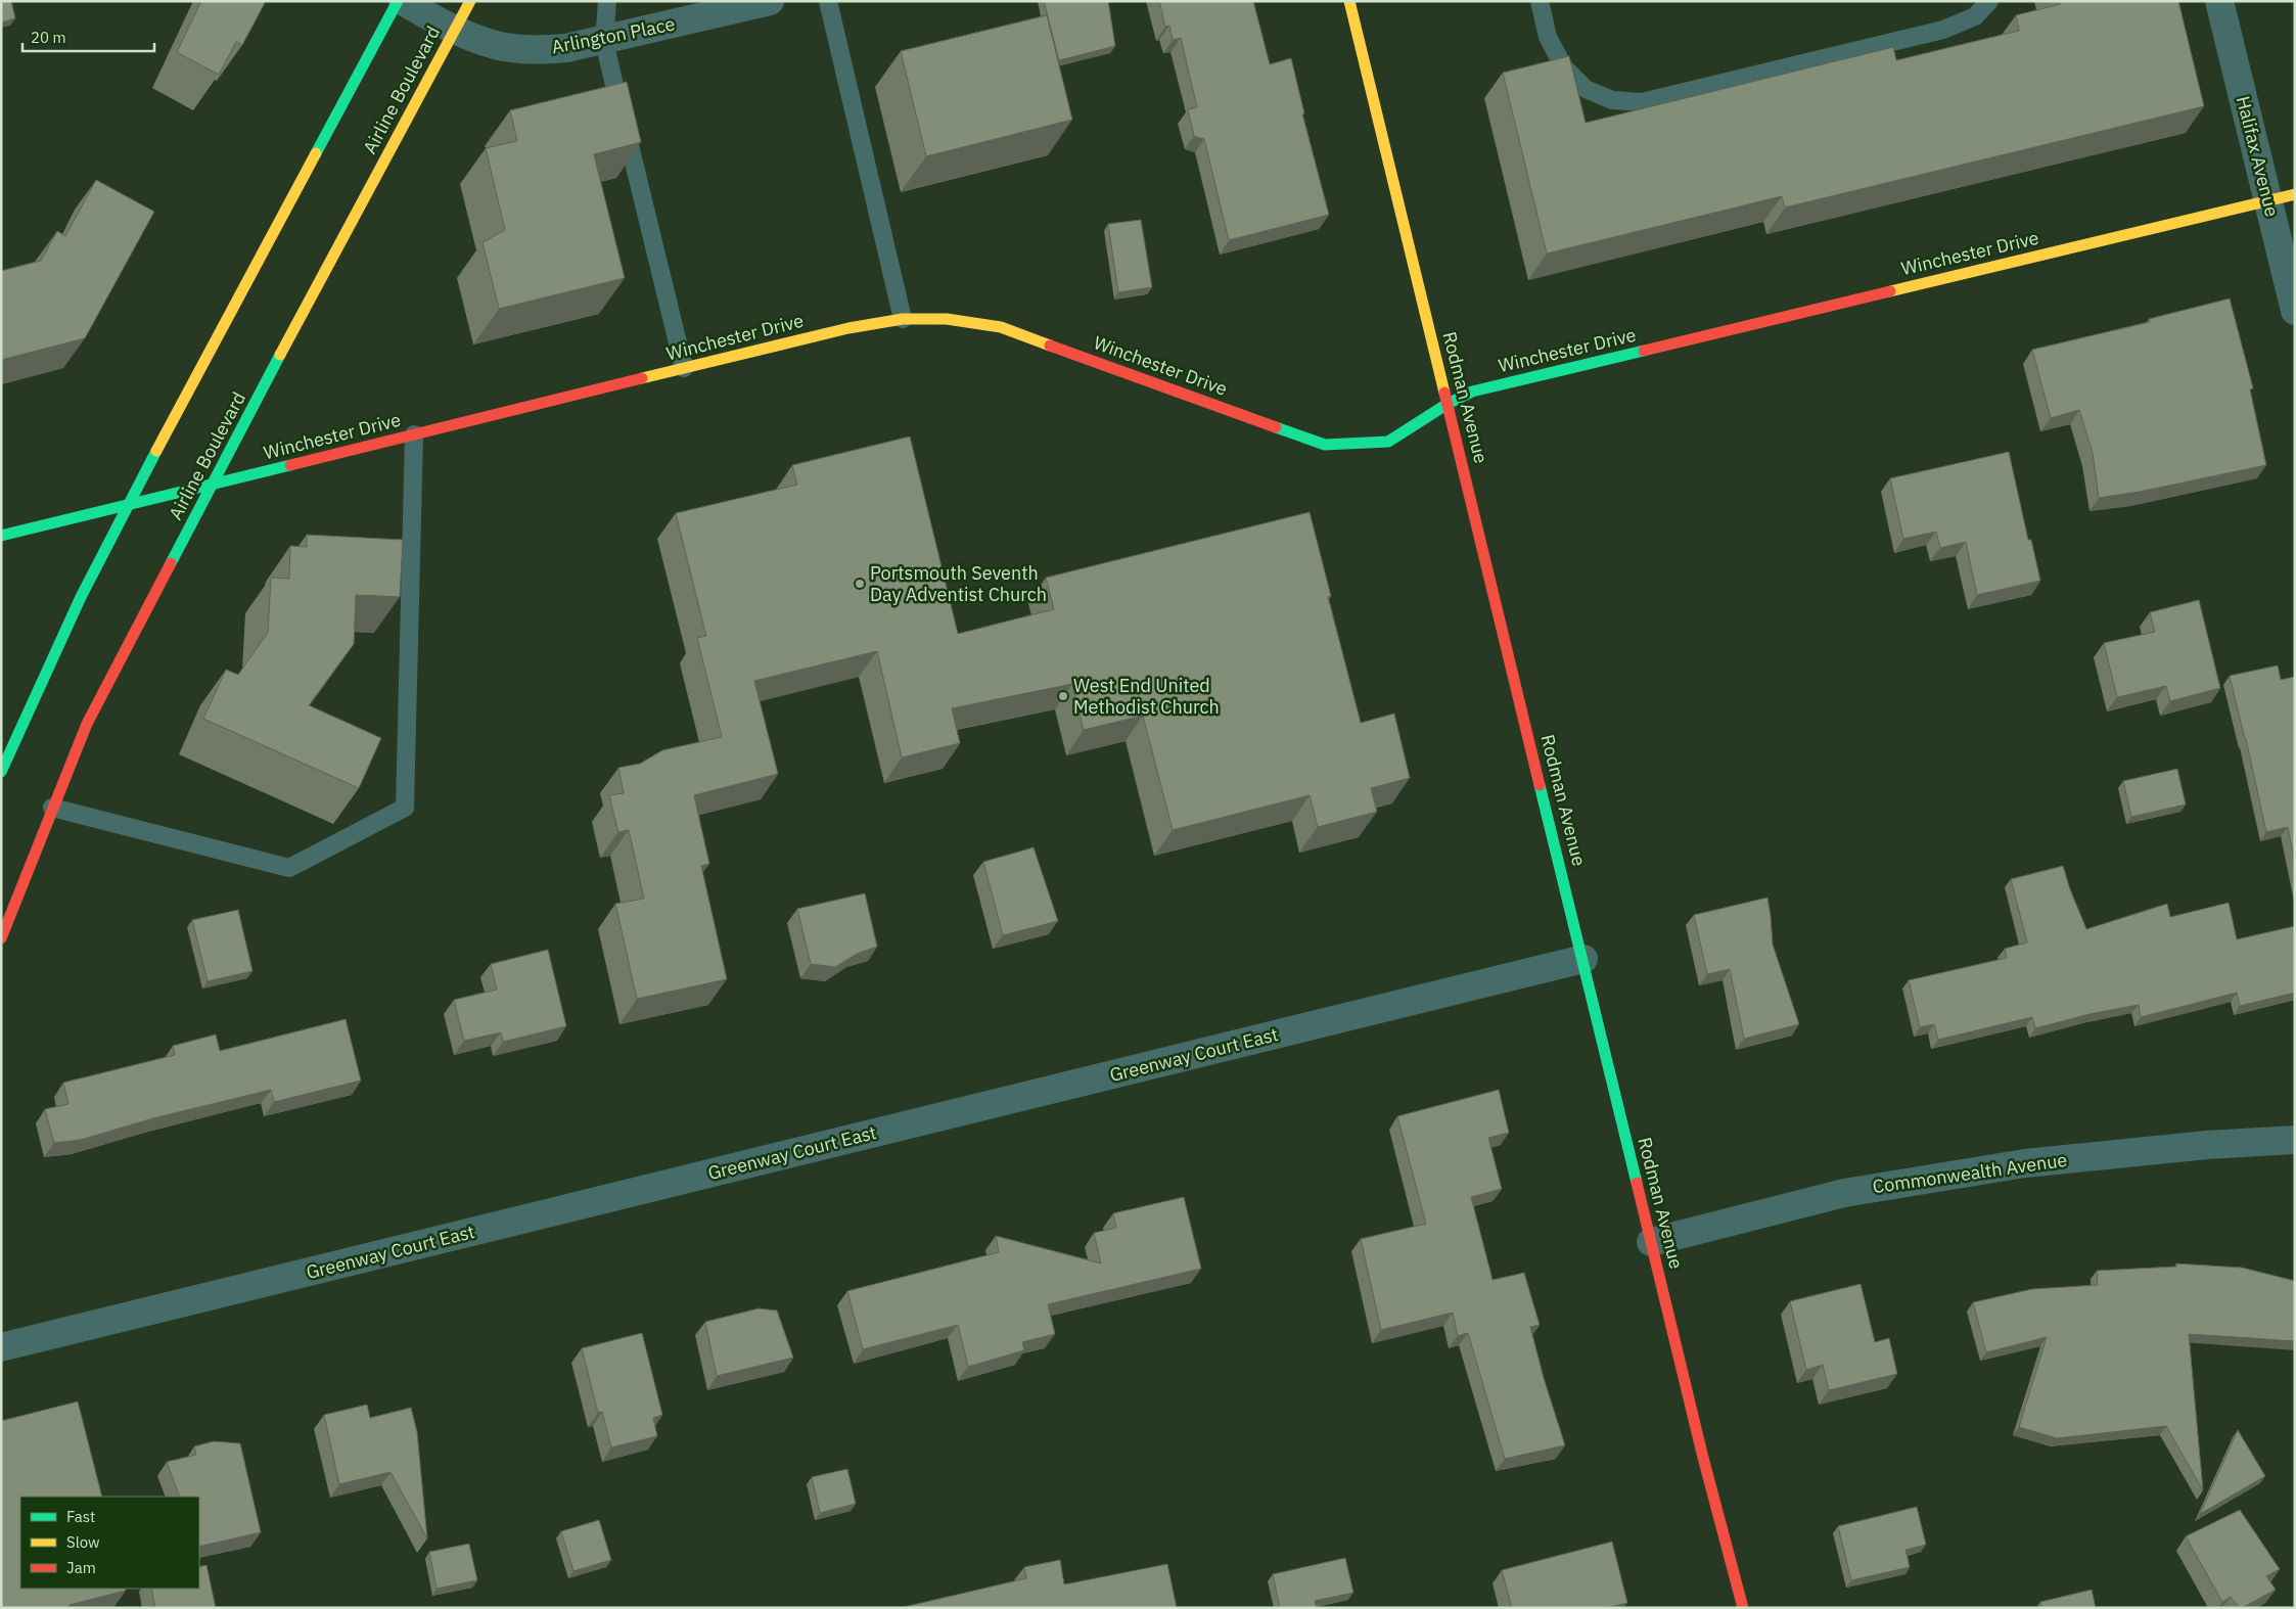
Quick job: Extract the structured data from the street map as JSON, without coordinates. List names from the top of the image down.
{
  "streets": {
    "street": [
      "Arlington Place",
      "Airline Boulevard",
      "Halifax Avenue",
      "Winchester Drive",
      "Rodman Avenue",
      "Greenway Court East",
      "Commonwealth Avenue"
    ]
  },
  "crossings": [
    ["Arlington Place", "Airline Boulevard"],
    ["Airline Boulevard", "Winchester Drive"],
    ["Halifax Avenue", "Winchester Drive"],
    ["Winchester Drive", "Rodman Avenue"],
    ["Rodman Avenue", "Greenway Court East"],
    ["Rodman Avenue", "Commonwealth Avenue"]
  ],
  "places": ["Portsmouth Seventh Day Adventist Church", "West End United Methodist Church"],
  "legend": ["Fast", "Slow", "Jam"],
  "scale_bar": "20 m"
}
